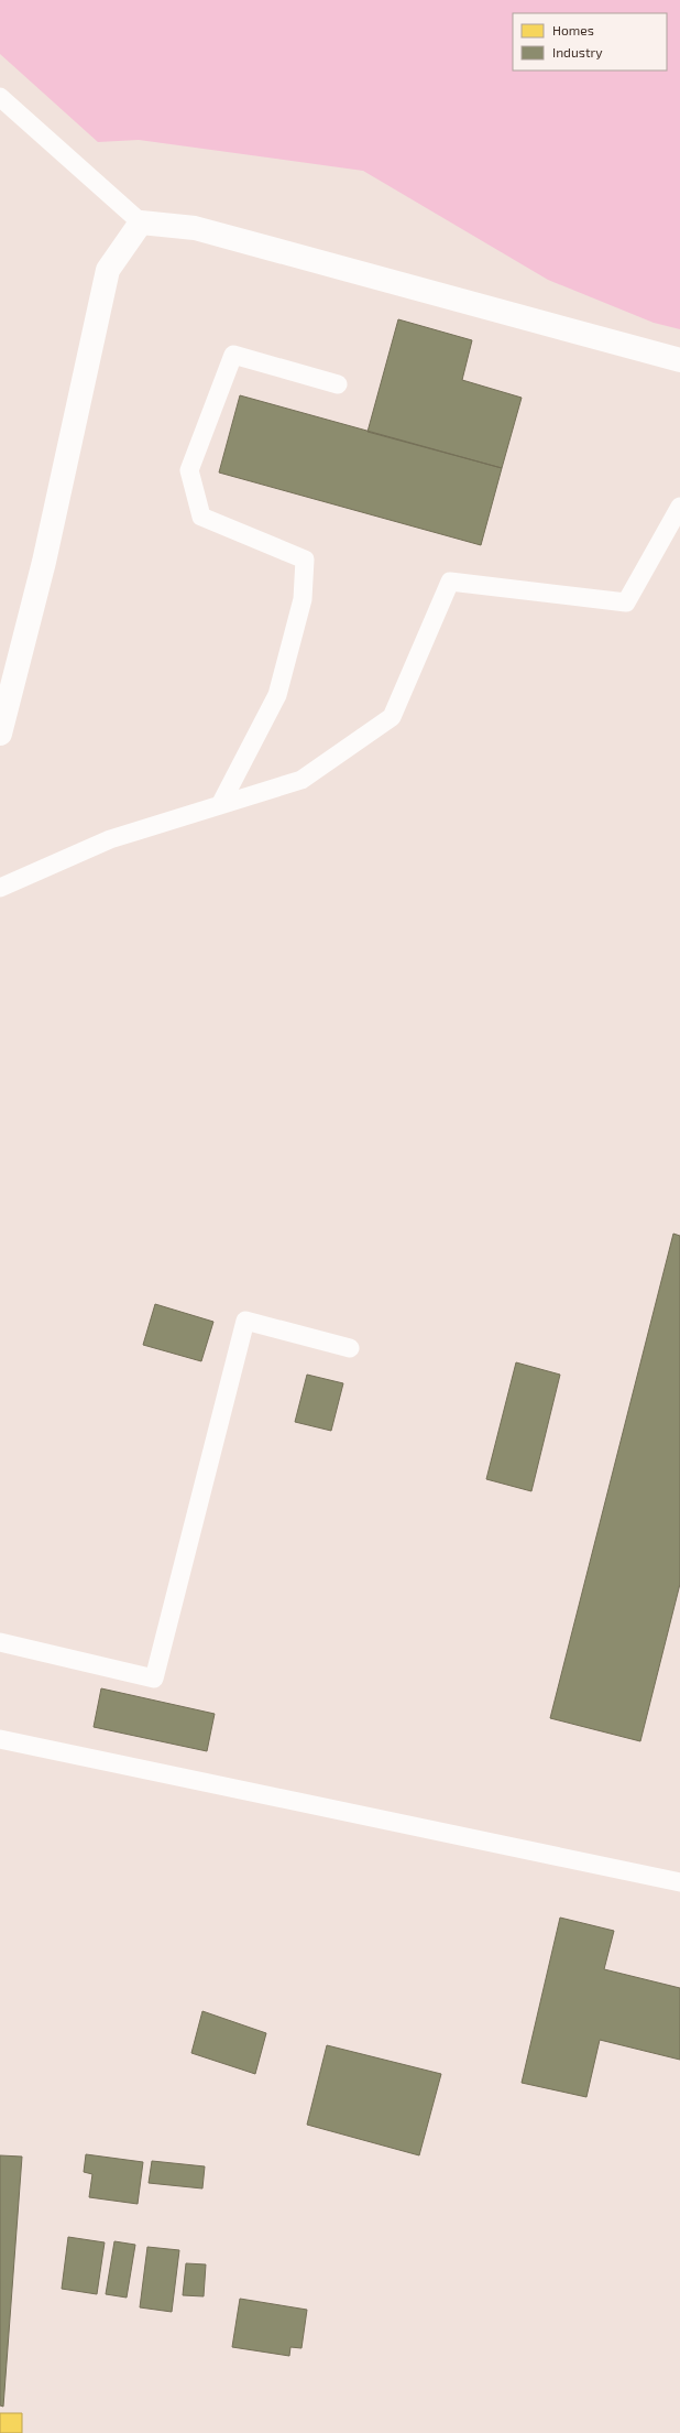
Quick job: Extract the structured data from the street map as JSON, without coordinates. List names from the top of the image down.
{
  "legend": ["Homes", "Industry"]
}
